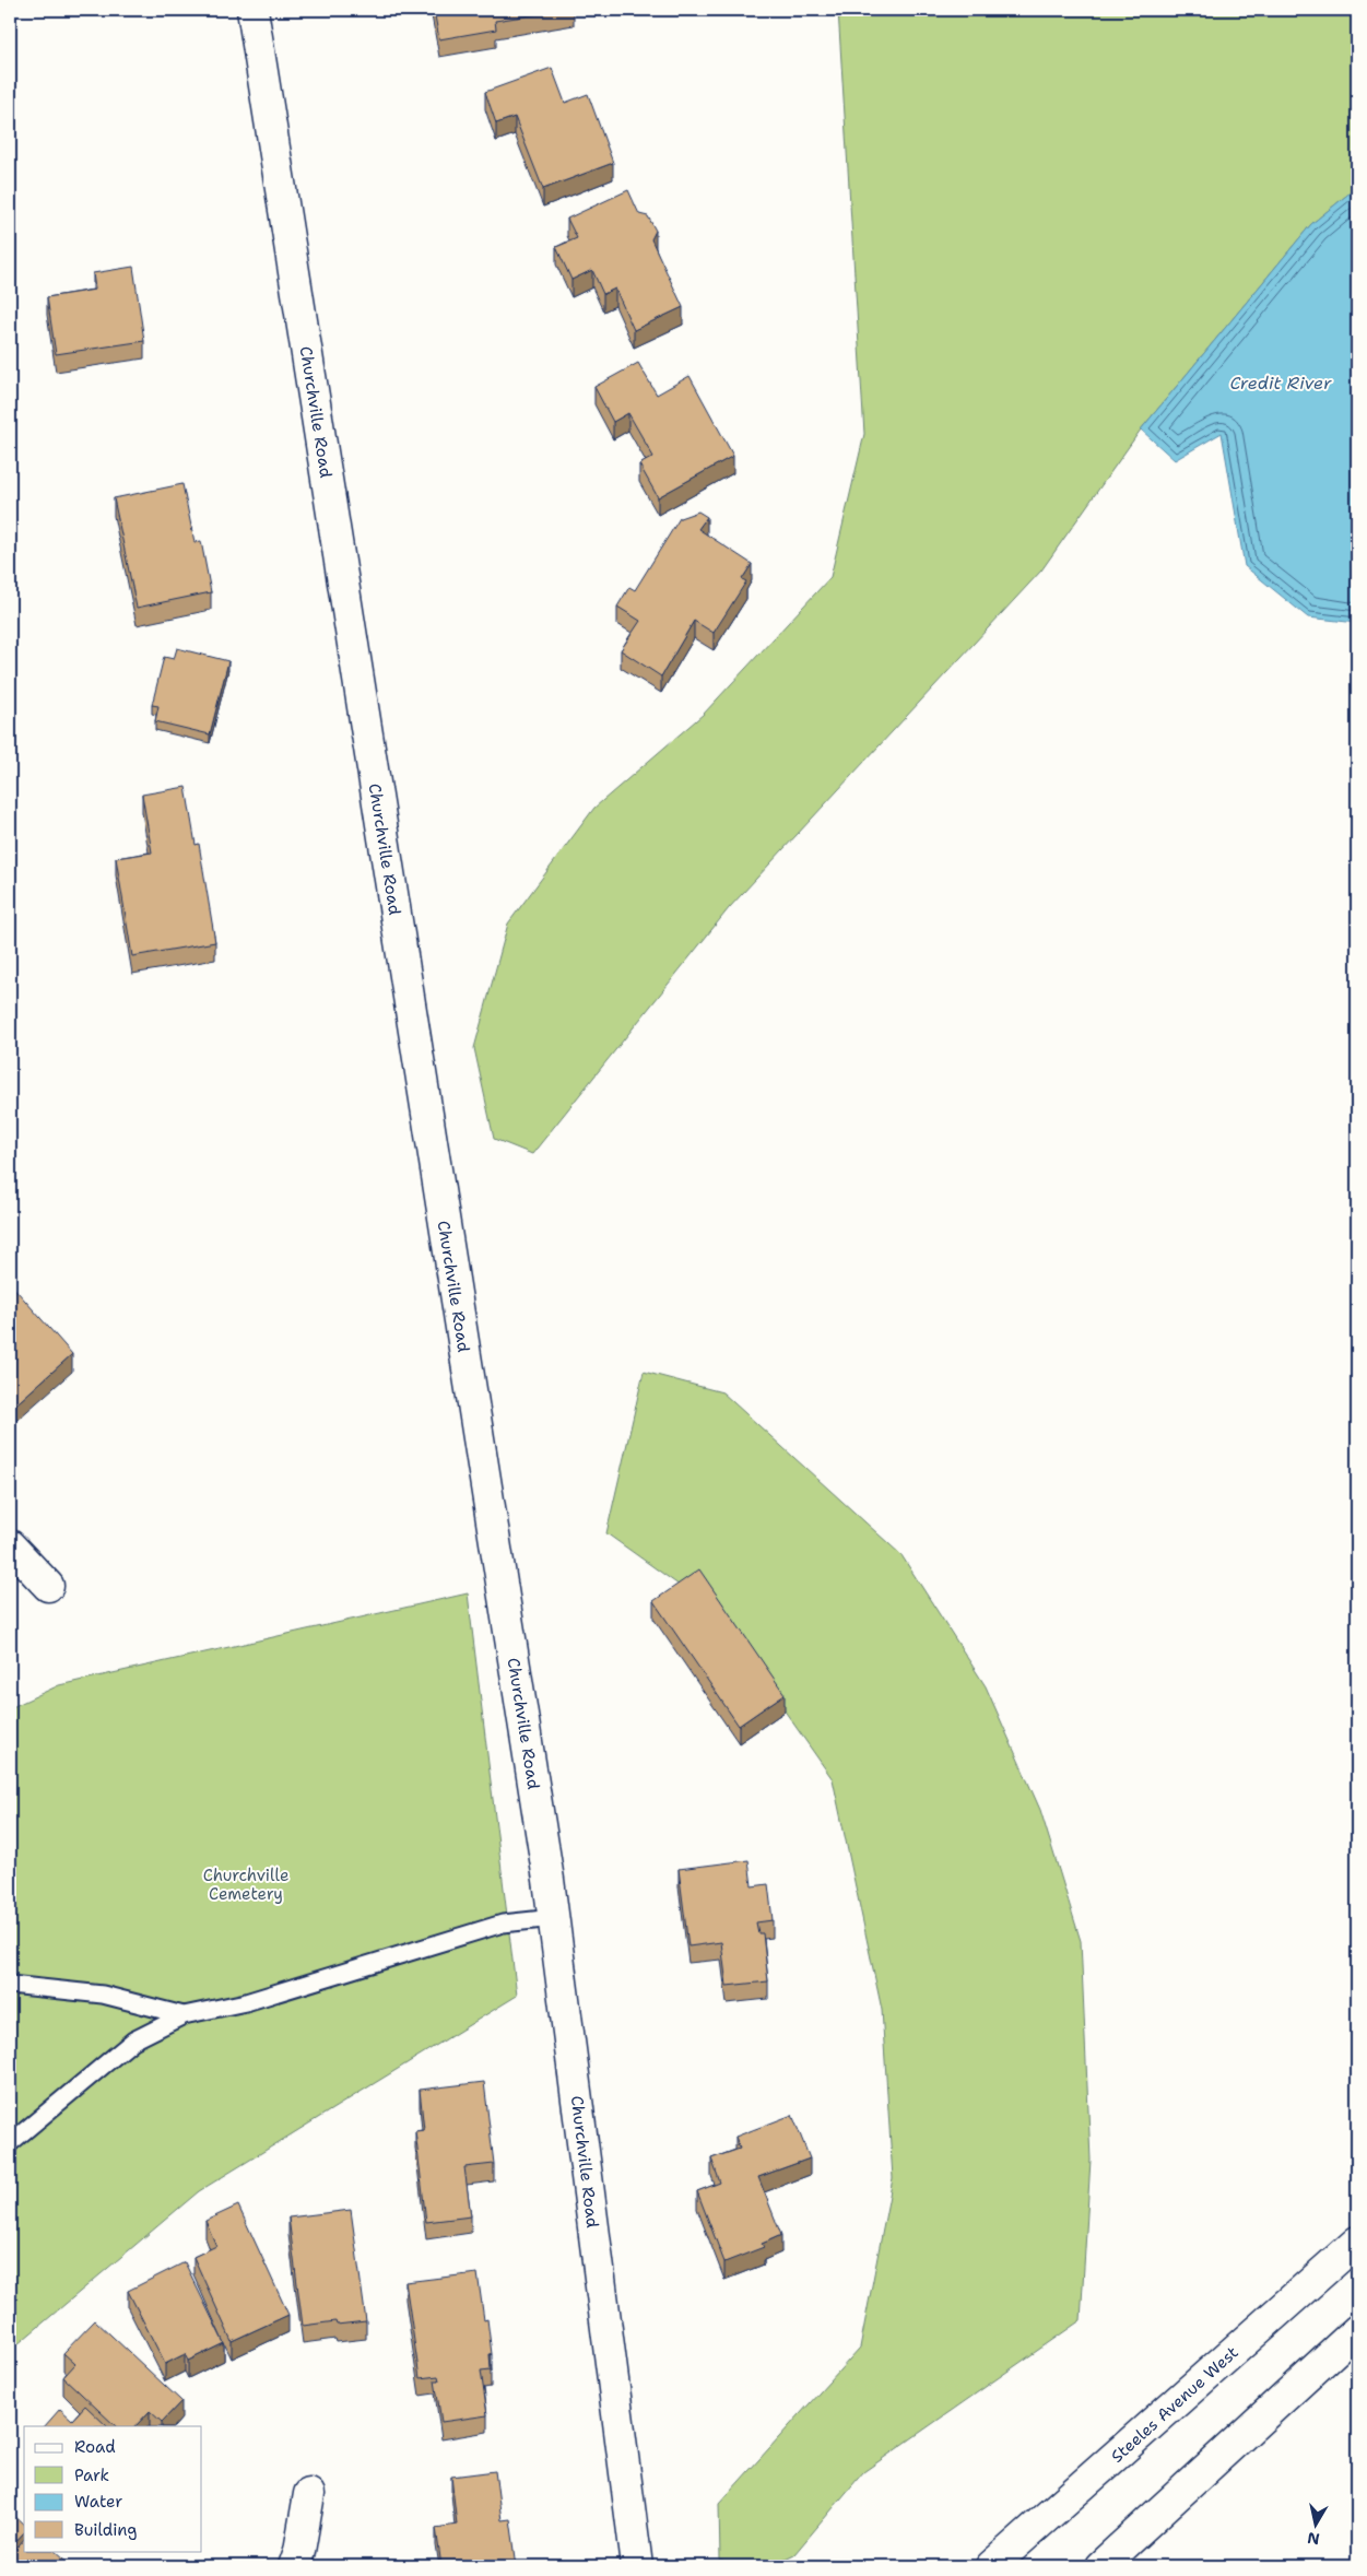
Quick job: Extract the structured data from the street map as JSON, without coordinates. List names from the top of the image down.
{
  "streets": {
    "street": ["Churchville Road", "Steeles Avenue West"]
  },
  "water": ["Credit River"],
  "parks": ["Churchville Cemetery"],
  "legend": [
    "Road",
    "Park",
    "Water",
    "Building"
  ],
  "north": "bottom"
}
